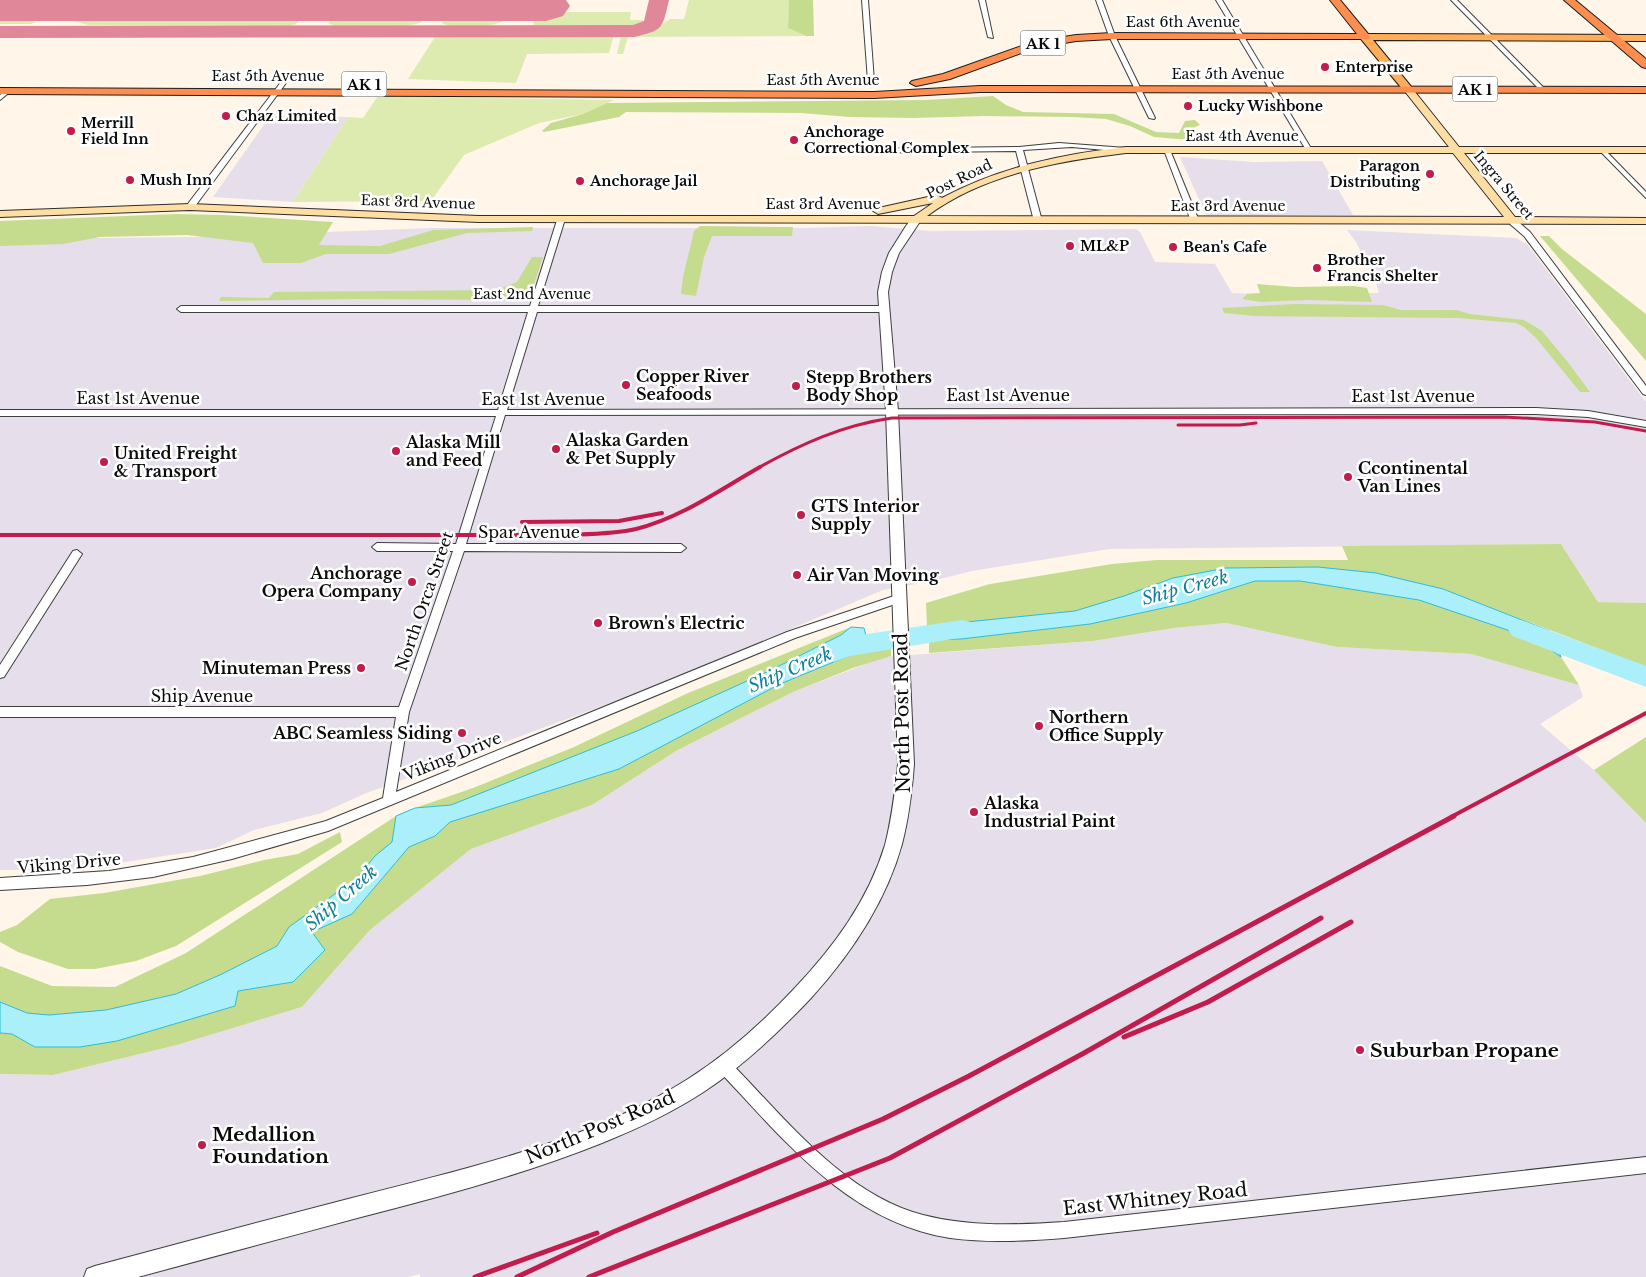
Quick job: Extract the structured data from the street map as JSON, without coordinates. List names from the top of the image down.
{
  "streets": {
    "highway": [
      "East 6th Avenue",
      "AK 1",
      "East 5th Avenue",
      "Ingra Street"
    ],
    "main road": ["East 4th Avenue", "Post Road", "East 3rd Avenue"],
    "street": [
      "East 2nd Avenue",
      "East 1st Avenue",
      "Spar Avenue",
      "North Orca Street",
      "Ship Avenue",
      "North Post Road",
      "Viking Drive",
      "East Whitney Road"
    ]
  },
  "crossings": [
    ["East 6th Avenue", "East 5th Avenue"],
    ["East 6th Avenue", "Ingra Street"],
    ["East 5th Avenue", "Ingra Street"],
    ["East 4th Avenue", "Post Road"],
    ["East 4th Avenue", "Ingra Street"],
    ["Post Road", "East 3rd Avenue"],
    ["Post Road", "East 2nd Avenue"],
    ["Post Road", "East 1st Avenue"],
    ["Post Road", "North Post Road"],
    ["Ingra Street", "East 3rd Avenue"],
    ["East 3rd Avenue", "North Orca Street"],
    ["East 2nd Avenue", "North Orca Street"],
    ["East 1st Avenue", "North Orca Street"],
    ["East 1st Avenue", "North Post Road"],
    ["Spar Avenue", "North Orca Street"],
    ["North Orca Street", "Ship Avenue"],
    ["North Orca Street", "Viking Drive"],
    ["North Post Road", "Viking Drive"],
    ["North Post Road", "East Whitney Road"]
  ],
  "water": ["Ship Creek"],
  "places": [
    "Enterprise",
    "Lucky Wishbone",
    "Chaz Limited",
    "Merrill Field Inn",
    "Anchorage Correctional Complex",
    "Paragon Distributing",
    "Mush Inn",
    "Anchorage Jail",
    "ML&P",
    "Bean's Cafe",
    "Brother Francis Shelter",
    "Copper River Seafoods",
    "Stepp Brothers Body Shop",
    "Alaska Garden & Pet Supply",
    "Alaska Mill and Feed",
    "United Freight & Transport",
    "Ccontinental Van Lines",
    "GTS Interior Supply",
    "Air Van Moving",
    "Anchorage Opera Company",
    "Brown's Electric",
    "Minuteman Press",
    "Northern Office Supply",
    "ABC Seamless Siding",
    "Alaska Industrial Paint",
    "Suburban Propane",
    "Medallion Foundation"
  ]
}
